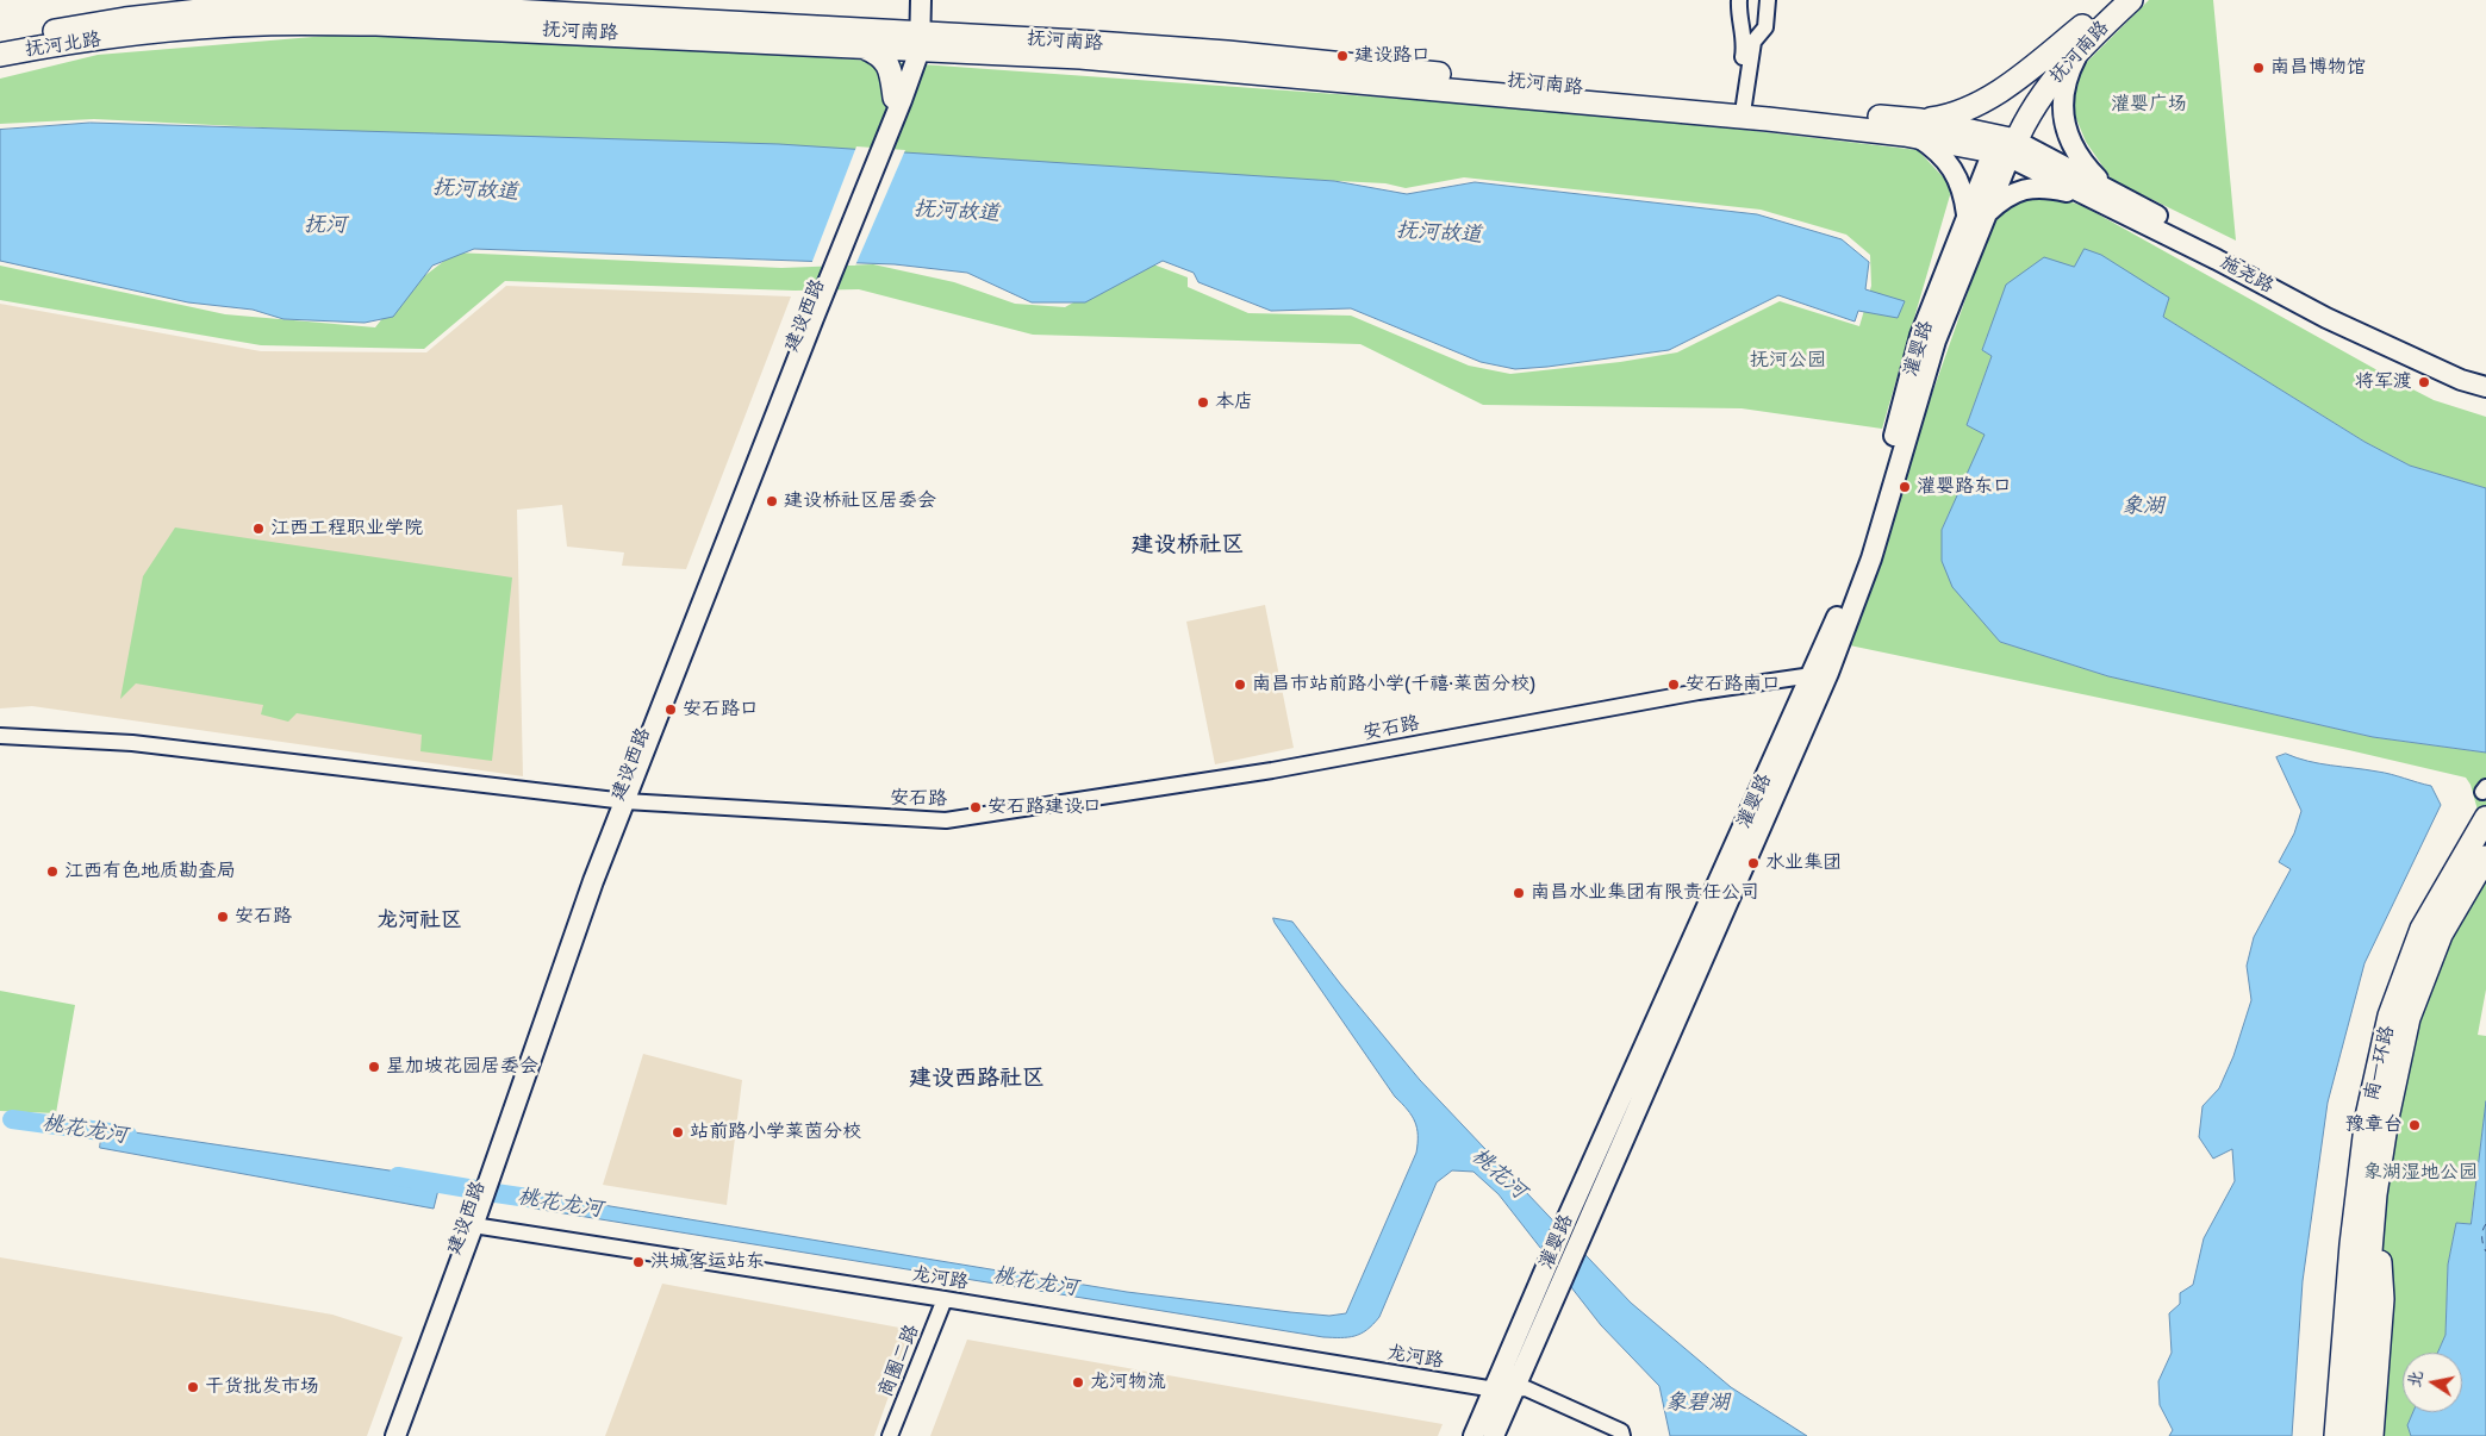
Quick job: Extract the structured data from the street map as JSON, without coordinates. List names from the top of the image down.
{
  "streets": {
    "highway": ["抚河南路", "抚河北路", "南一环路"],
    "main road": ["施尧路", "建设西路", "灌婴路"],
    "street": ["安石路", "龙河路", "商圈二路"]
  },
  "crossings": [
    ["抚河南路", "抚河北路"],
    ["抚河南路", "施尧路"],
    ["抚河南路", "建设西路"],
    ["抚河南路", "灌婴路"],
    ["施尧路", "灌婴路"],
    ["建设西路", "安石路"],
    ["建设西路", "龙河路"],
    ["灌婴路", "安石路"],
    ["灌婴路", "龙河路"],
    ["龙河路", "商圈二路"]
  ],
  "districts": ["建设桥社区", "龙河社区", "建设西路社区"],
  "water": [
    "抚河故道",
    "抚河",
    "象湖",
    "桃花龙河",
    "桃花河",
    "象碧湖"
  ],
  "parks": ["灌婴广场", "抚河公园", "象湖湿地公园"],
  "places": [
    "建设路口",
    "南昌博物馆",
    "将军渡",
    "本店",
    "灌婴路东口",
    "建设桥社区居委会",
    "江西工程职业学院",
    "南昌市站前路小学(千禧·莱茵分校)",
    "安石路南口",
    "安石路口",
    "安石路建设口",
    "水业集团",
    "江西有色地质勘查局",
    "南昌水业集团有限责任公司",
    "安石路",
    "星加坡花园居委会",
    "豫章台",
    "站前路小学莱茵分校",
    "洪城客运站东",
    "龙河物流",
    "干货批发市场"
  ],
  "north": "left"
}
